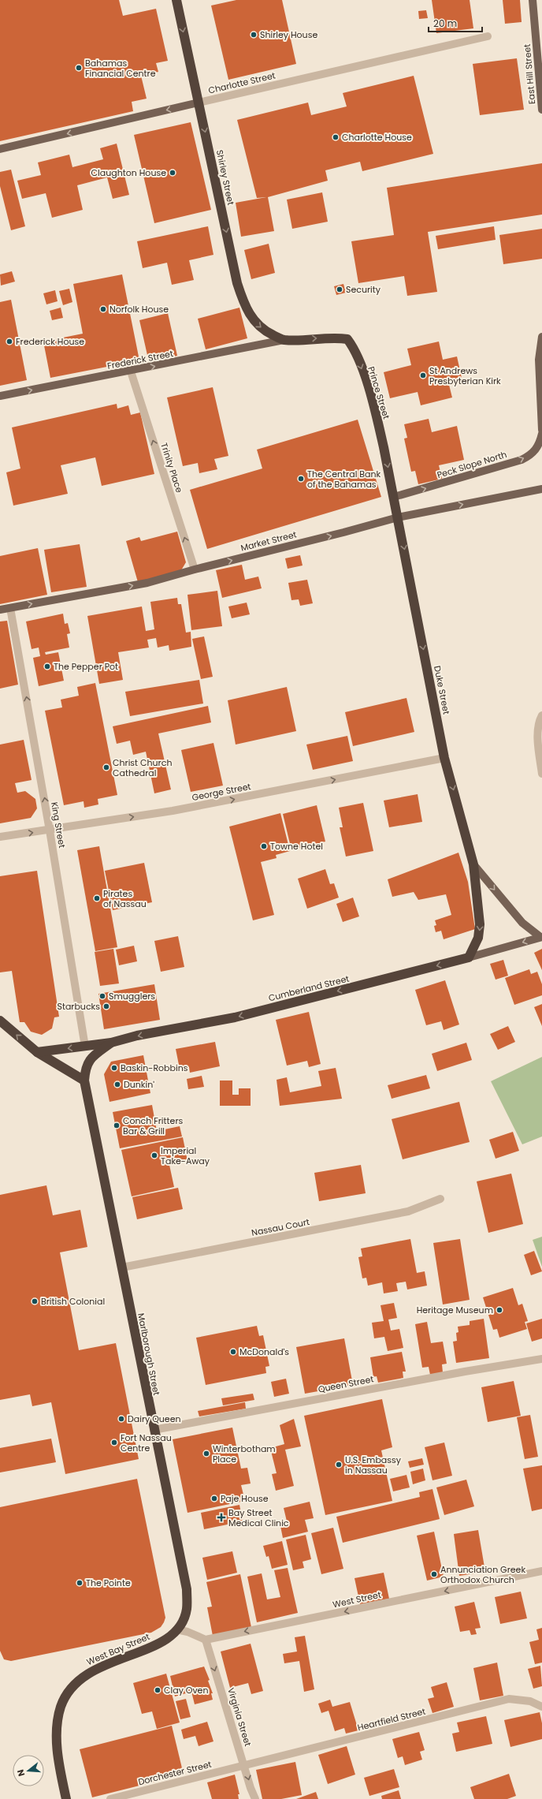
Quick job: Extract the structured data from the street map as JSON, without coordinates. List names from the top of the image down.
{
  "streets": {
    "highway": [
      "Shirley Street",
      "Prince Street",
      "Duke Street",
      "Cumberland Street",
      "Marlborough Street",
      "West Bay Street"
    ],
    "main road": [
      "East Hill Street",
      "Charlotte Street",
      "Frederick Street",
      "Peck Slope North",
      "Market Street"
    ],
    "street": [
      "Trinity Place",
      "George Street",
      "King Street",
      "Nassau Court",
      "Queen Street",
      "West Street",
      "Virginia Street",
      "Heartfield Street",
      "Dorchester Street"
    ]
  },
  "crossings": [
    ["Charlotte Street", "Shirley Street"],
    ["Shirley Street", "Frederick Street"],
    ["Shirley Street", "Prince Street"],
    ["Frederick Street", "Prince Street"],
    ["Frederick Street", "Trinity Place"],
    ["Prince Street", "Peck Slope North"],
    ["Prince Street", "Market Street"],
    ["Prince Street", "Duke Street"],
    ["Trinity Place", "Market Street"],
    ["Market Street", "Duke Street"],
    ["Market Street", "King Street"],
    ["Duke Street", "George Street"],
    ["Duke Street", "Cumberland Street"],
    ["George Street", "King Street"],
    ["King Street", "Cumberland Street"],
    ["Cumberland Street", "Marlborough Street"],
    ["Nassau Court", "Marlborough Street"],
    ["Marlborough Street", "Queen Street"],
    ["Marlborough Street", "West Bay Street"],
    ["West Street", "Virginia Street"],
    ["Virginia Street", "Heartfield Street"],
    ["Virginia Street", "Dorchester Street"],
    ["Heartfield Street", "Dorchester Street"]
  ],
  "one_way": [
    "Charlotte Street",
    "Shirley Street",
    "Frederick Street",
    "Prince Street",
    "Peck Slope North",
    "Trinity Place",
    "Market Street",
    "Duke Street",
    "George Street",
    "King Street",
    "Cumberland Street",
    "West Street",
    "Virginia Street"
  ],
  "places": {
    "other": [
      "Shirley House",
      "Bahamas Financial Centre",
      "Charlotte House",
      "Claughton House",
      "Security",
      "Norfolk House",
      "Frederick House",
      "St Andrews Presbyterian Kirk",
      "The Central Bank of the Bahamas",
      "The Pepper Pot",
      "Christ Church Cathedral",
      "Towne Hotel",
      "Pirates of Nassau",
      "Smugglers",
      "Starbucks",
      "Baskin-Robbins",
      "Dunkin'",
      "Conch Fritters Bar & Grill",
      "Imperial Take-Away",
      "British Colonial",
      "Heritage Museum",
      "McDonald's",
      "Dairy Queen",
      "Fort Nassau Centre",
      "Winterbotham Place",
      "U.S. Embassy in Nassau",
      "Paje House",
      "Annunciation Greek Orthodox Church",
      "The Pointe",
      "Clay Oven"
    ],
    "health": ["Bay Street Medical Clinic"]
  },
  "scale_bar": "20 m",
  "north": "left"
}
